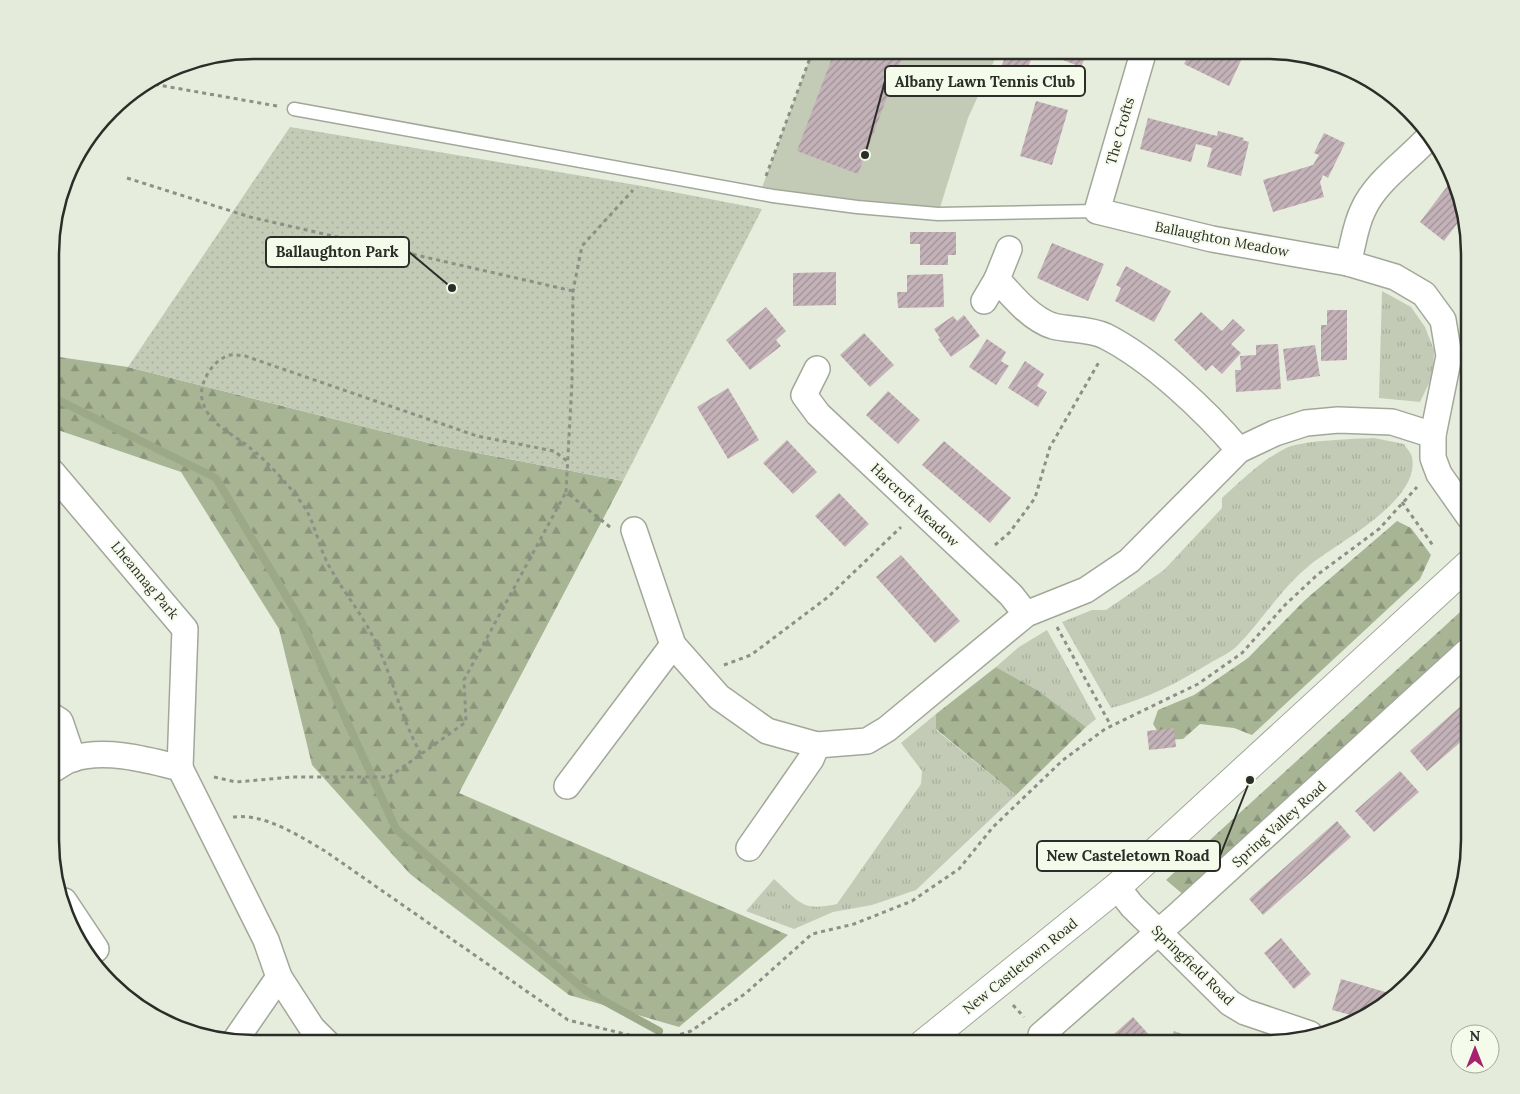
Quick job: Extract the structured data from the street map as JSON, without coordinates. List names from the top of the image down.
{
  "streets": {
    "highway": ["New Castletown Road"],
    "street": [
      "The Crofts",
      "Ballaughton Meadow",
      "Harcroft Meadow",
      "Lheannag Park",
      "Spring Valley Road",
      "Springfield Road"
    ]
  },
  "crossings": [
    ["The Crofts", "Ballaughton Meadow"],
    ["Spring Valley Road", "Springfield Road"],
    ["Springfield Road", "New Castletown Road"]
  ],
  "places": ["Albany Lawn Tennis Club", "Ballaughton Park", "New Casteletown Road"],
  "north": "top"
}
